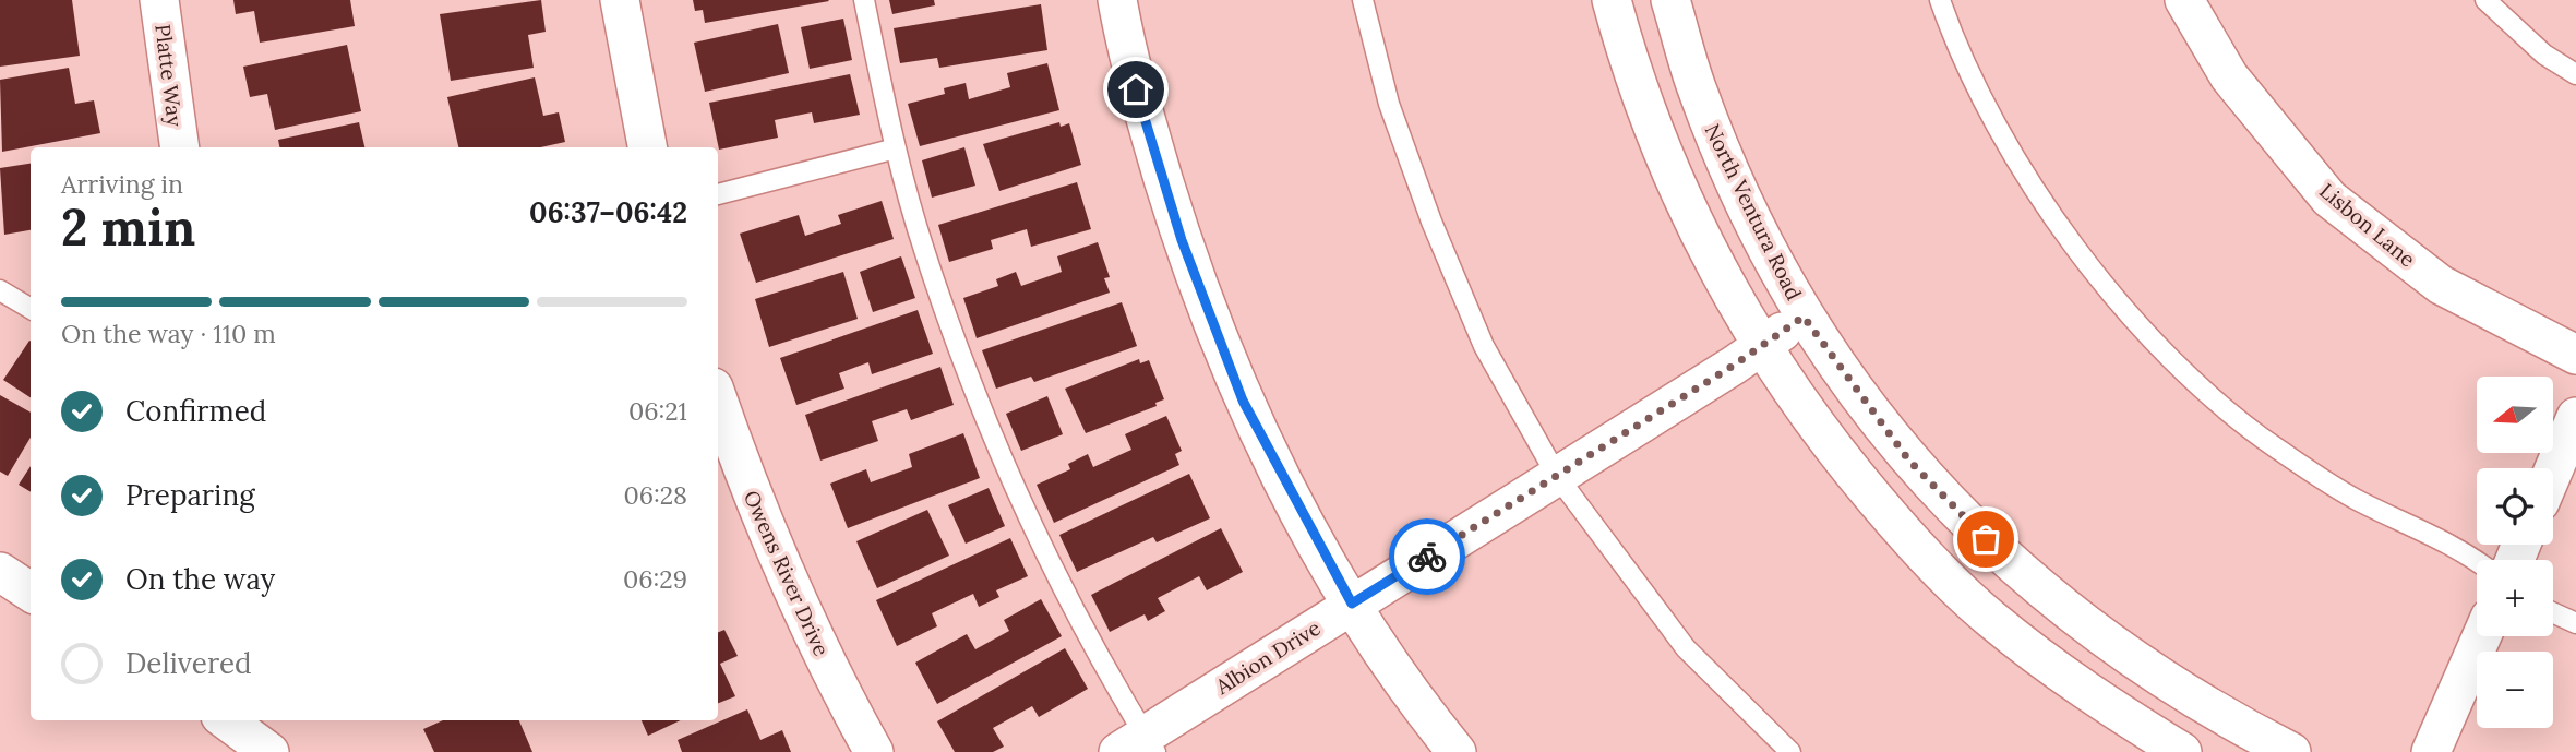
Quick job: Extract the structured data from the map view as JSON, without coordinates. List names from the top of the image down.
{
  "streets": {
    "street": [
      "Platte Way",
      "North Ventura Road",
      "Lisbon Lane",
      "Owens River Drive",
      "Albion Drive"
    ]
  },
  "crossings": [
    ["North Ventura Road", "Albion Drive"]
  ],
  "north": "left",
  "page": {
    "heading": ["2 min", "Arriving in", "06:37–06:42"],
    "bar": "On the way · 110 m",
    "list": [
      ["Confirmed", "06:21"],
      ["Preparing", "06:28"],
      ["On the way", "06:29"],
      "Delivered"
    ],
    "map_buttons": ["+", "−"]
  }
}
